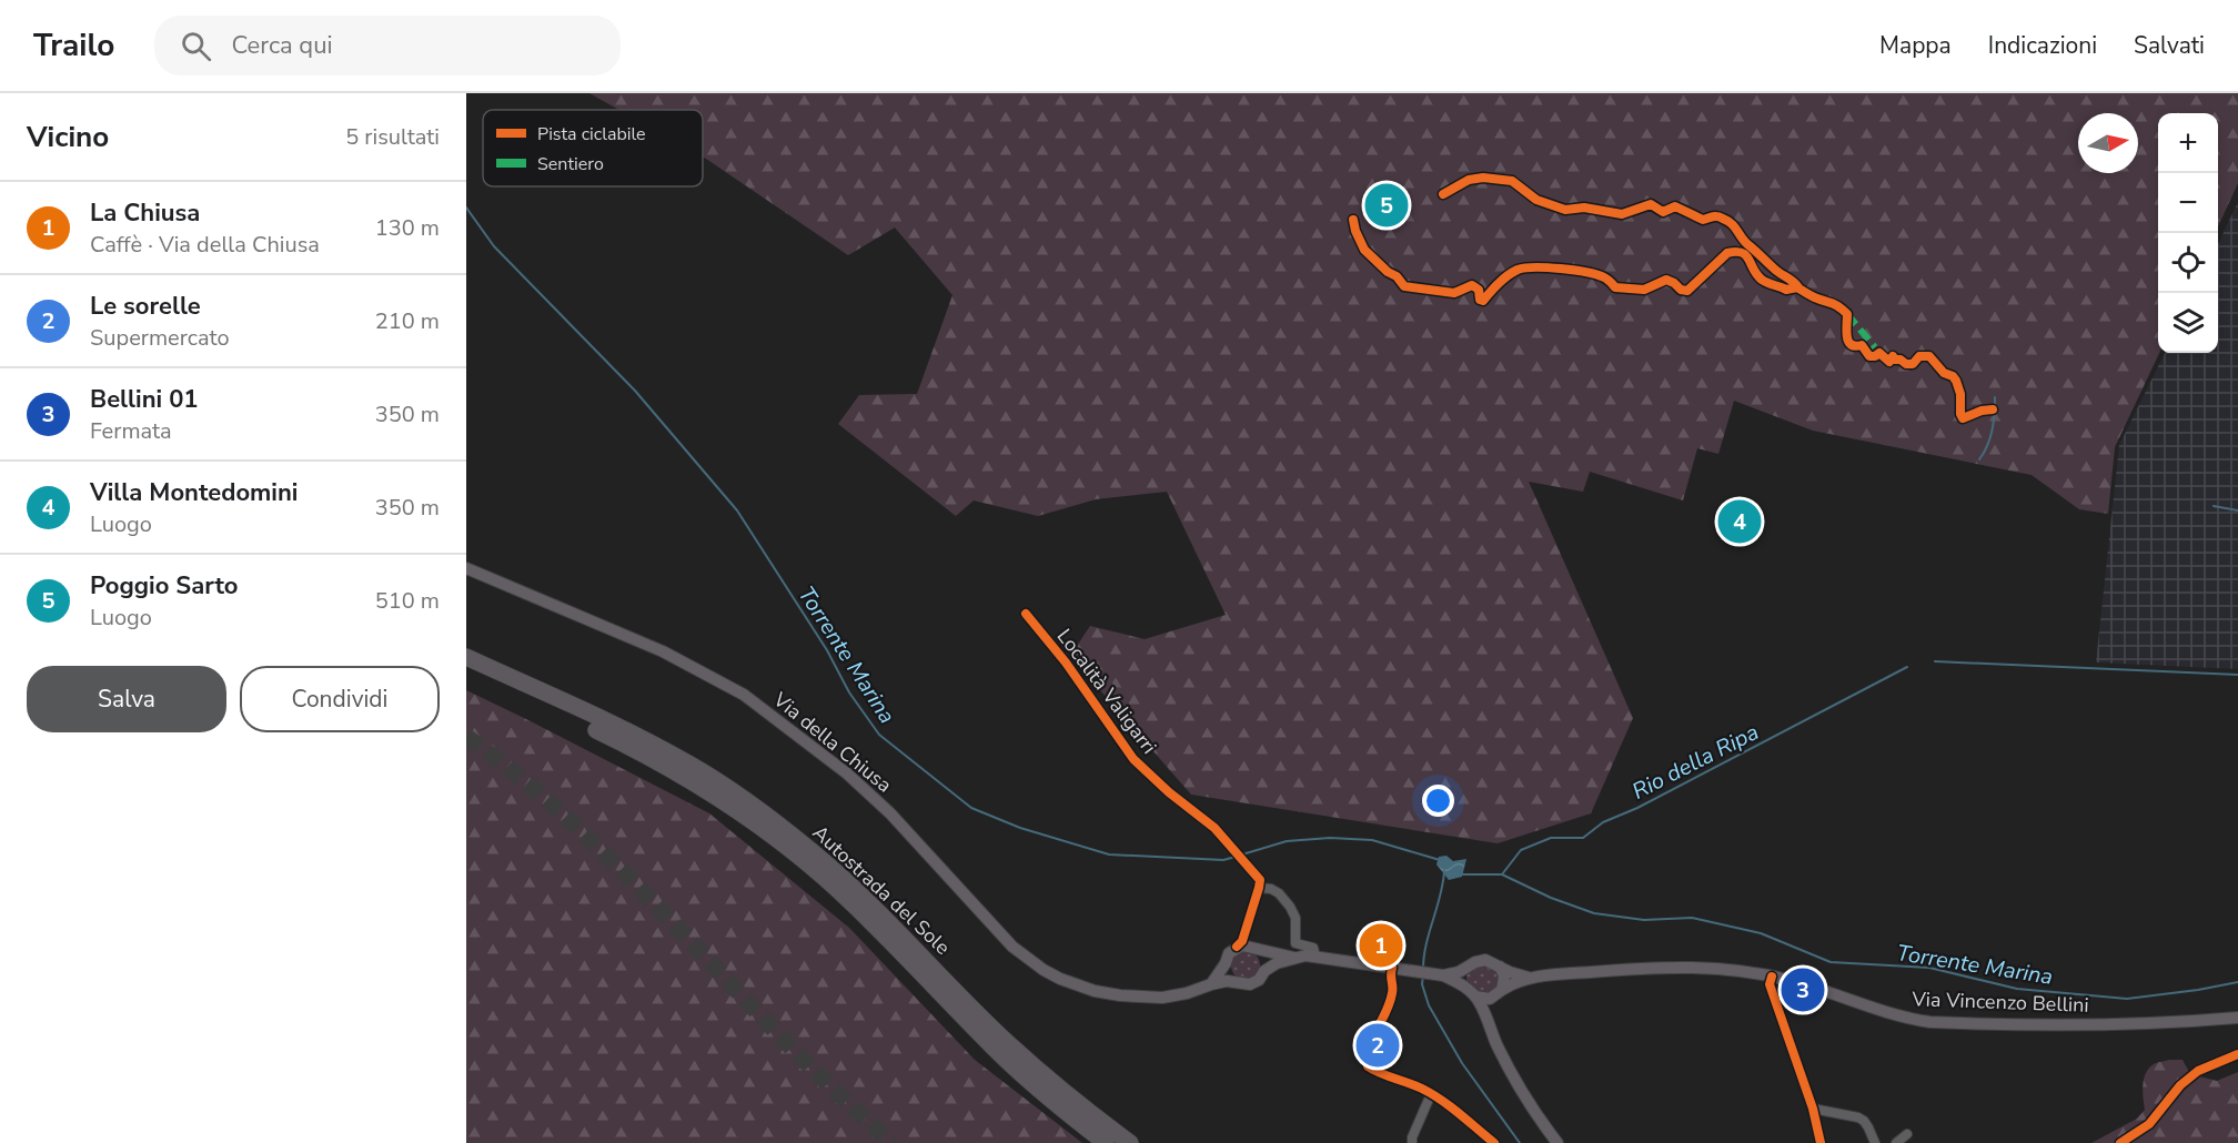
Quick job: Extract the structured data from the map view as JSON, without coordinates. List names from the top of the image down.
{
  "streets": {
    "highway": ["Autostrada del Sole"],
    "main road": ["Via della Chiusa", "Via Vincenzo Bellini"],
    "street": ["Località Valigarri"]
  },
  "crossings": [
    ["Via della Chiusa", "Via Vincenzo Bellini"]
  ],
  "water": ["Torrente Marina", "Rio della Ripa"],
  "legend": ["Pista ciclabile", "Sentiero"],
  "north": "right",
  "page": {
    "header": "Trailo",
    "search": "Cerca qui",
    "nav": ["Mappa", "Indicazioni", "Salvati"],
    "heading": ["Vicino", "5 risultati"],
    "map_buttons": ["+", "−"],
    "list": [
      {
        "mark": "1",
        "name": "La Chiusa",
        "note": "Caffè · Via della Chiusa",
        "value": "130 m"
      },
      {
        "mark": "2",
        "name": "Le sorelle",
        "note": "Supermercato",
        "value": "210 m"
      },
      {
        "mark": "3",
        "name": "Bellini 01",
        "note": "Fermata",
        "value": "350 m"
      },
      {
        "mark": "4",
        "name": "Villa Montedomini",
        "note": "Luogo",
        "value": "350 m"
      },
      {
        "mark": "5",
        "name": "Poggio Sarto",
        "note": "Luogo",
        "value": "510 m"
      }
    ],
    "pins": [
      "5",
      "4",
      "1",
      "3",
      "2"
    ],
    "buttons": ["Salva", "Condividi"]
  }
}
